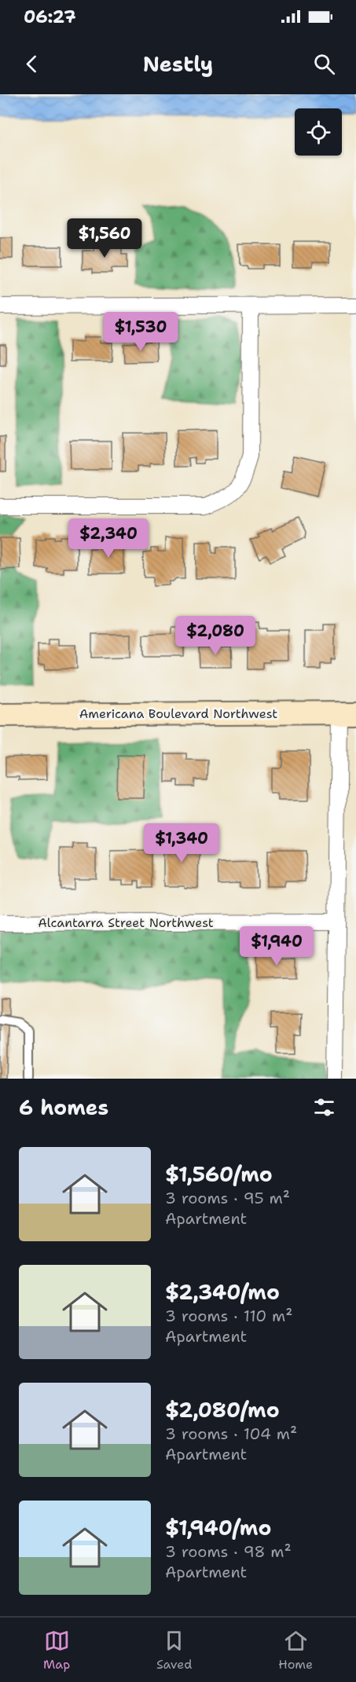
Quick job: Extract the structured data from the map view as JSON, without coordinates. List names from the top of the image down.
{
  "streets": {
    "street": ["Americana Boulevard Northwest", "Alcantarra Street Northwest"]
  },
  "page": {
    "status": "06:27",
    "header": "Nestly",
    "price": [
      "$1,560",
      "$1,530",
      "$2,340",
      "$2,080",
      "$1,340",
      "$1,940"
    ],
    "heading": "6 homes",
    "list": [
      {
        "name": "$1,560/mo",
        "note": "3 rooms · 95 m² · Apartment"
      },
      {
        "name": "$2,340/mo",
        "note": "3 rooms · 110 m² · Apartment"
      },
      {
        "name": "$2,080/mo",
        "note": "3 rooms · 104 m² · Apartment"
      },
      {
        "name": "$1,940/mo",
        "note": "3 rooms · 98 m² · Apartment"
      }
    ],
    "tabs": ["Map", "Saved", "Home"]
  }
}
